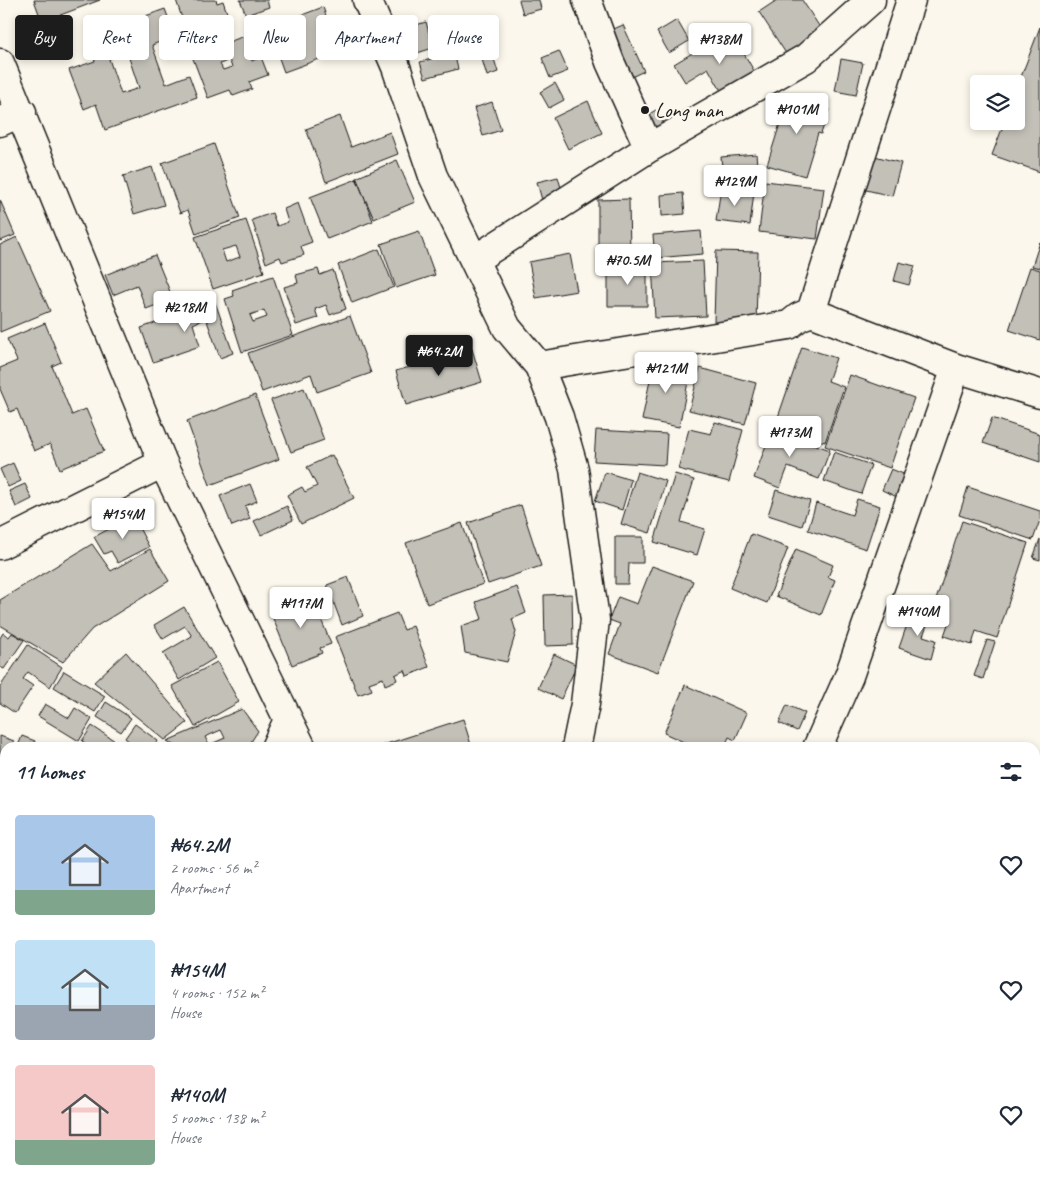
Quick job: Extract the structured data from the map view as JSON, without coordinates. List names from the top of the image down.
{
  "places": ["Long man"],
  "page": {
    "chip": [
      "Buy",
      "Rent",
      "Filters",
      "New",
      "Apartment",
      "House"
    ],
    "price": [
      "₦138M",
      "₦101M",
      "₦129M",
      "₦70.5M",
      "₦218M",
      "₦64.2M",
      "₦121M",
      "₦173M",
      "₦154M",
      "₦117M",
      "₦140M"
    ],
    "heading": "11 homes",
    "list": [
      {
        "name": "₦64.2M",
        "note": "2 rooms · 56 m² · Apartment"
      },
      {
        "name": "₦154M",
        "note": "4 rooms · 152 m² · House"
      },
      {
        "name": "₦140M",
        "note": "5 rooms · 138 m² · House"
      }
    ]
  }
}
